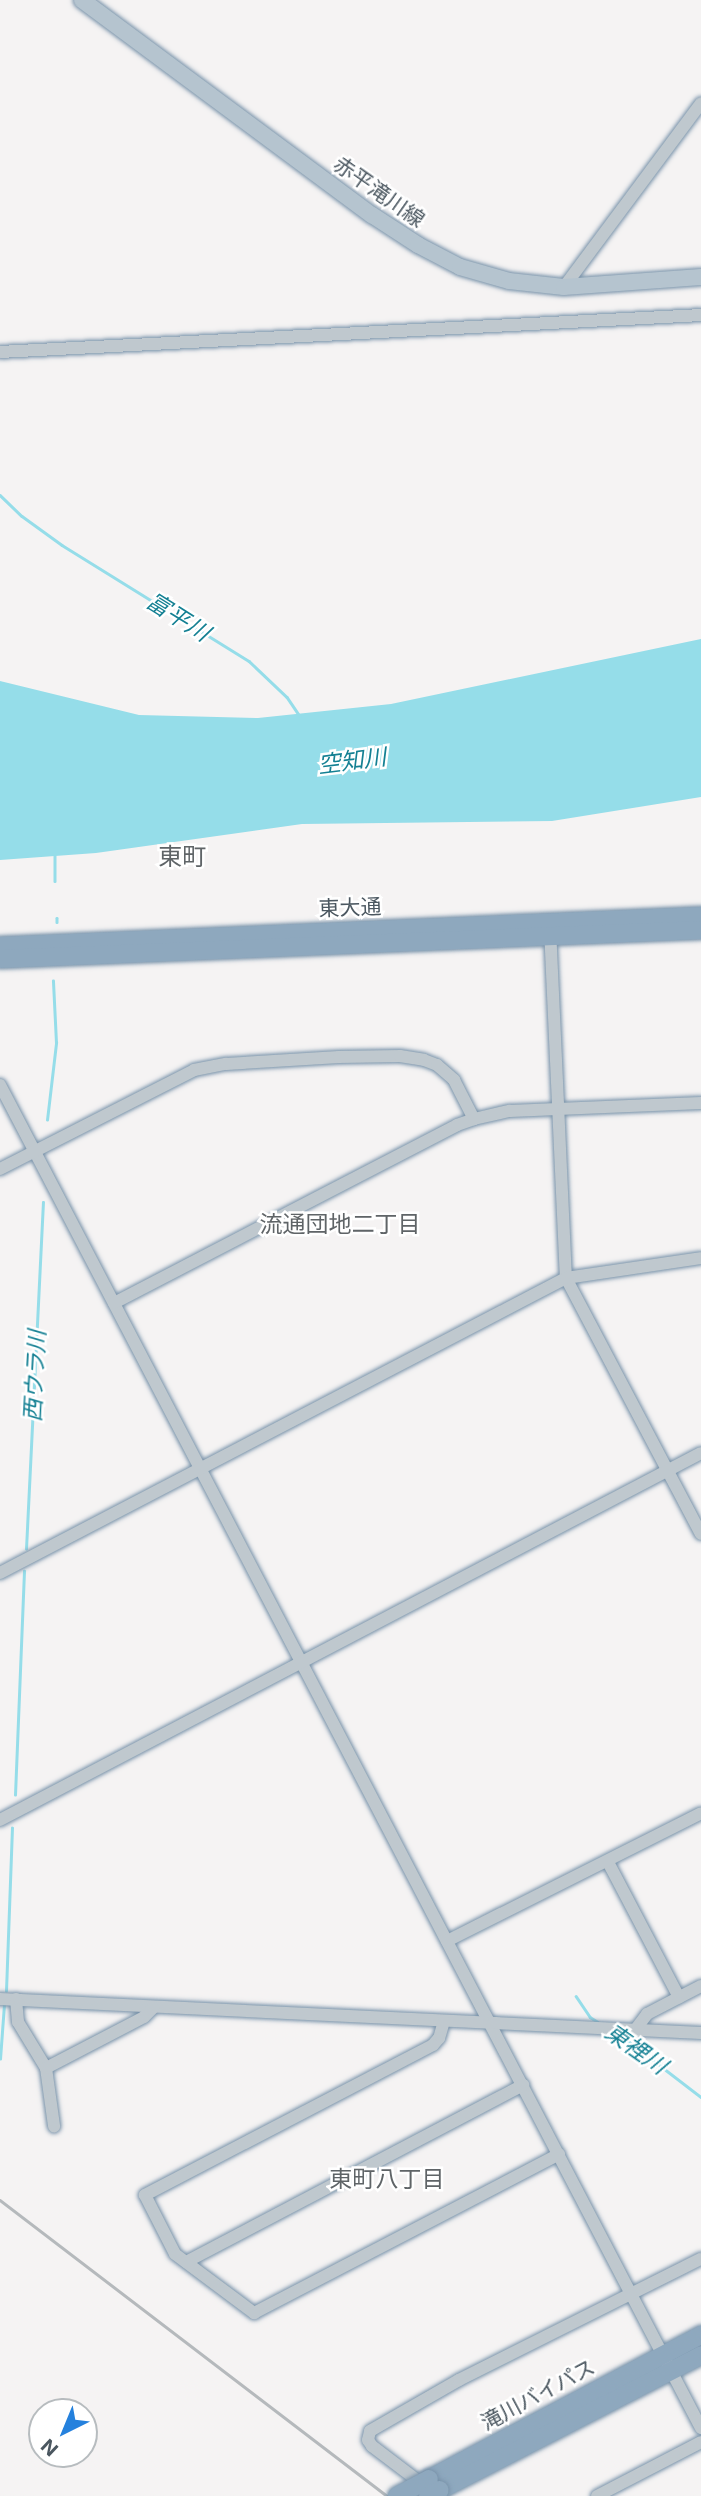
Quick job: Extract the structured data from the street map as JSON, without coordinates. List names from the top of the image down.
{
  "streets": {
    "highway": ["東大通", "滝川バイパス"],
    "main road": ["赤平滝川線"]
  },
  "districts": ["東町", "流通団地二丁目", "東町八丁目"],
  "water": [
    "富平川",
    "空知川",
    "西ウラ川",
    "東裡川"
  ],
  "north": "bottom left"
}
